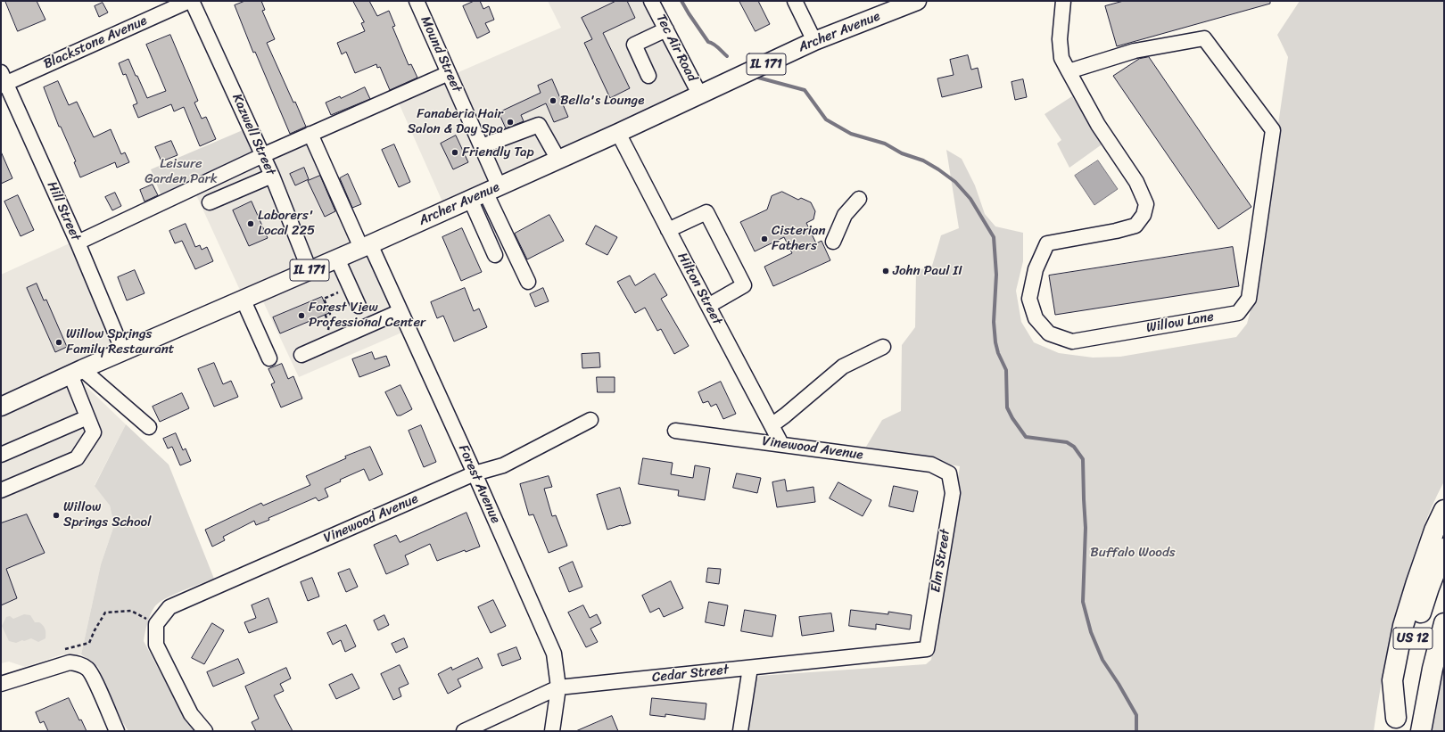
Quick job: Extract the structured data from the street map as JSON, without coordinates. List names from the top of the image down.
{
  "streets": {
    "highway": ["US 12"],
    "main road": ["Archer Avenue", "IL 171"],
    "street": [
      "Blackstone Avenue",
      "Tec Air Road",
      "Mound Street",
      "Kazwell Street",
      "Hill Street",
      "Hilton Street",
      "Willow Lane",
      "Vinewood Avenue",
      "Forest Avenue",
      "Elm Street",
      "Cedar Street"
    ]
  },
  "crossings": [
    ["Archer Avenue", "Tec Air Road"],
    ["Archer Avenue", "Mound Street"],
    ["Archer Avenue", "Kazwell Street"],
    ["Archer Avenue", "Hill Street"],
    ["Archer Avenue", "Hilton Street"],
    ["Archer Avenue", "Forest Avenue"],
    ["Blackstone Avenue", "Hill Street"],
    ["Hilton Street", "Vinewood Avenue"],
    ["Vinewood Avenue", "Forest Avenue"],
    ["Vinewood Avenue", "Elm Street"],
    ["Forest Avenue", "Cedar Street"],
    ["Elm Street", "Cedar Street"]
  ],
  "parks": ["Leisure Garden Park", "Buffalo Woods"],
  "places": [
    "Bella's Lounge",
    "Fanaberia Hair Salon & Day Spa",
    "Friendly Tap",
    "Laborers' Local 225",
    "Cisterian Fathers",
    "John Paul II",
    "Forest View Professional Center",
    "Willow Springs Family Restaurant",
    "Willow Springs School"
  ]
}
